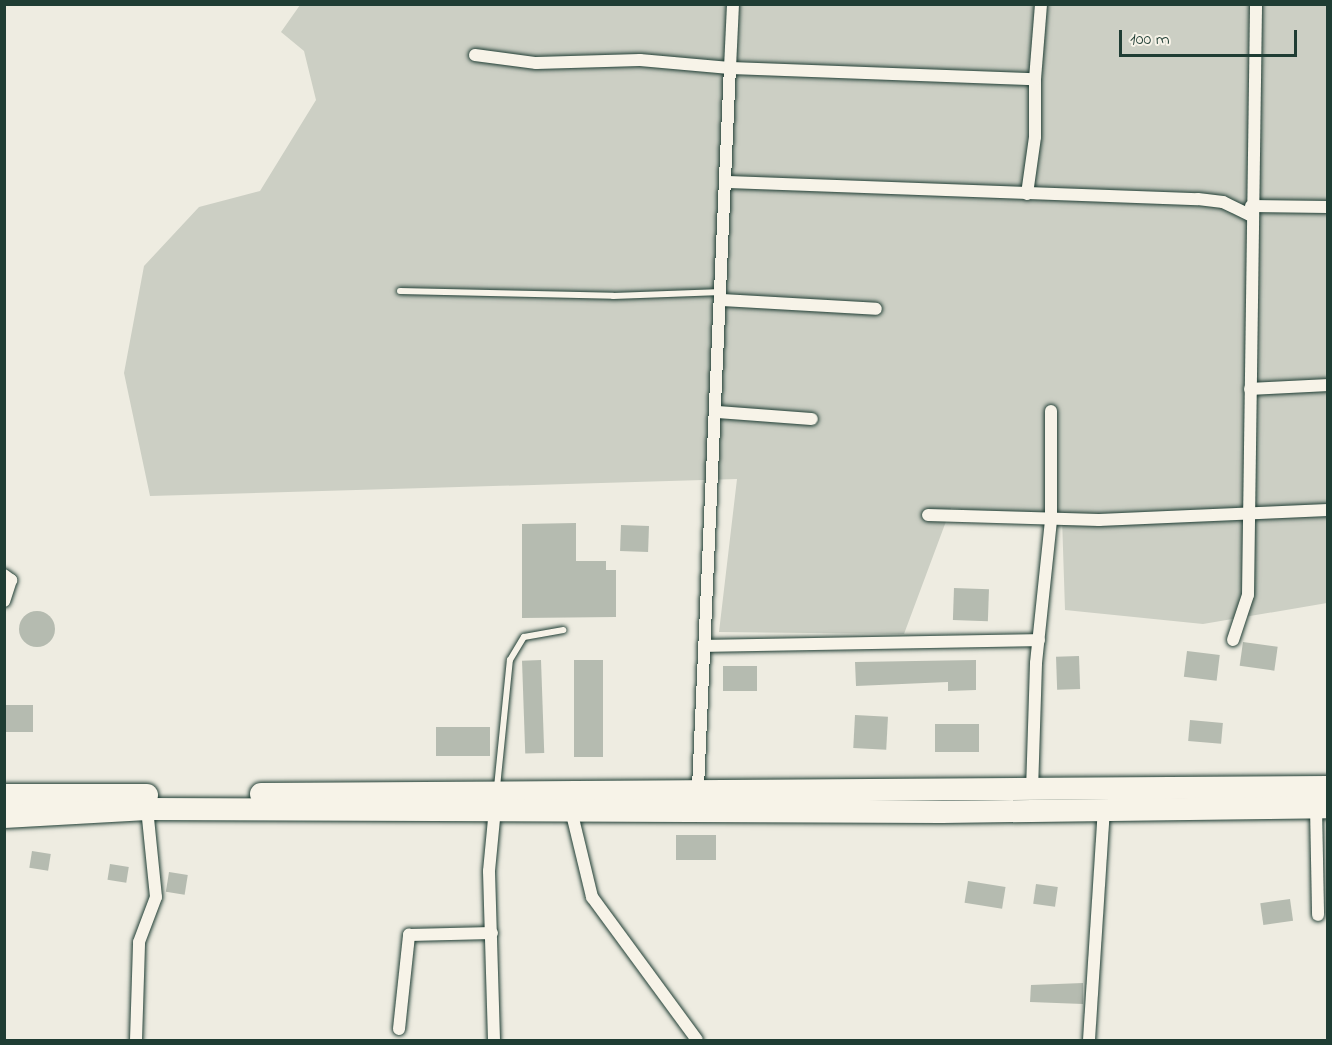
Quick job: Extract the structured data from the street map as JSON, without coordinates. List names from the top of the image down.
{
  "scale_bar": "100 m"
}
